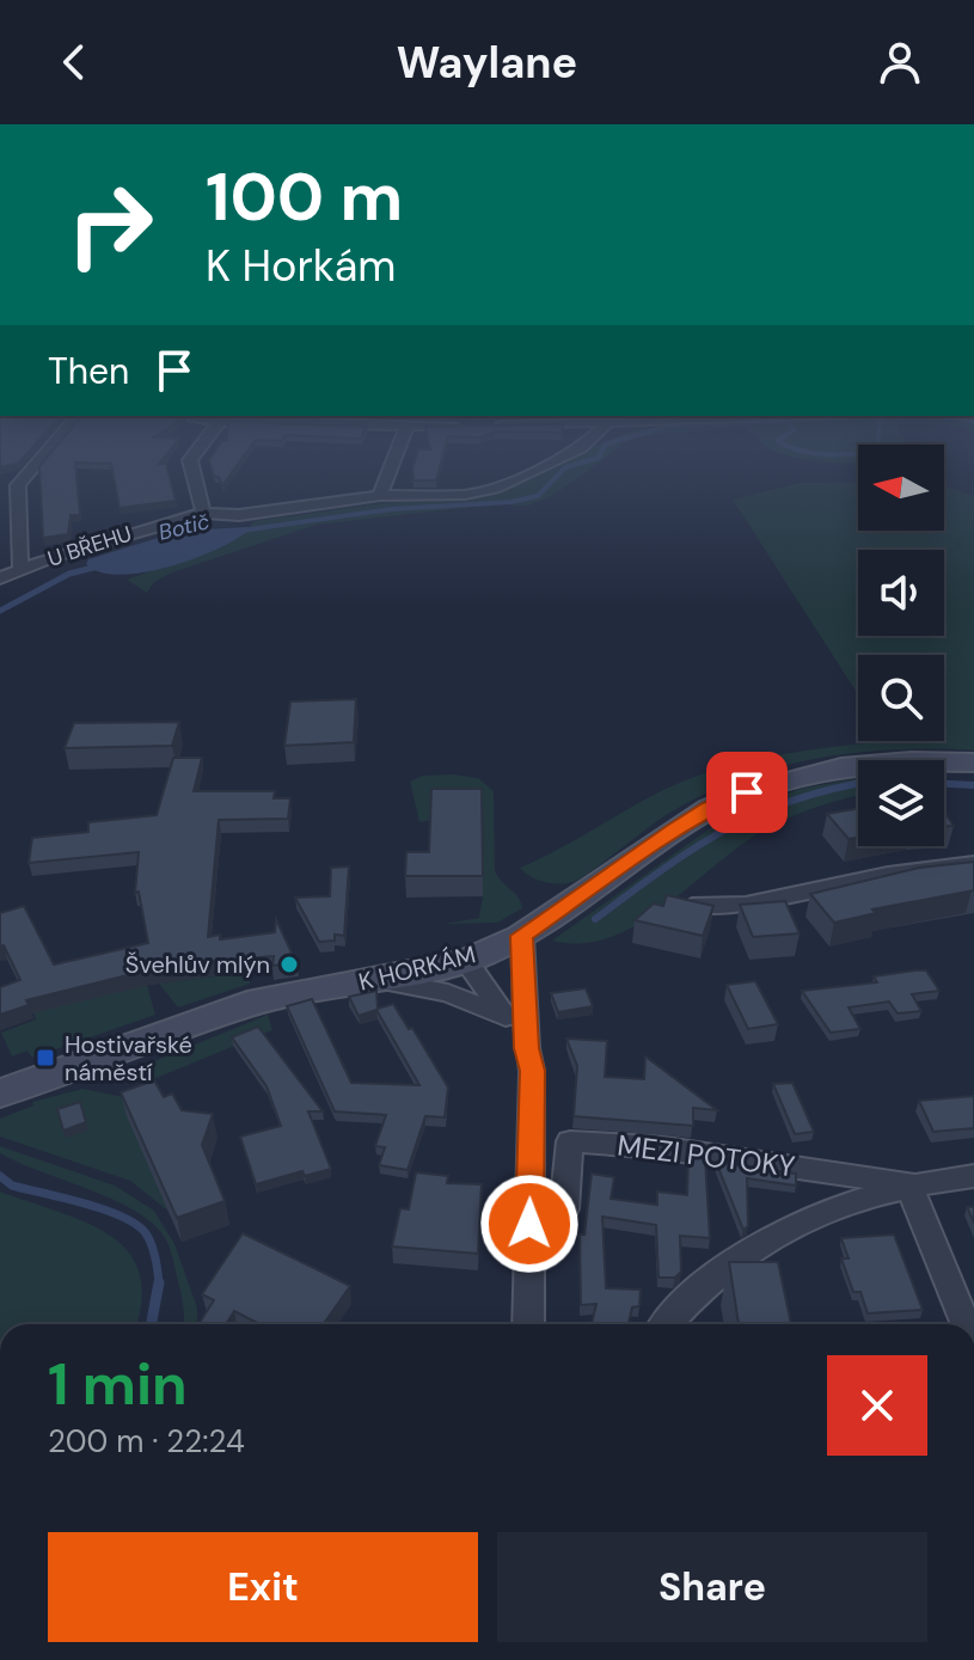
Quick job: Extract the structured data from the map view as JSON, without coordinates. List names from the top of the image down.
{
  "streets": {
    "main road": ["K HORKÁM"],
    "street": ["U BŘEHU", "MEZI POTOKY"]
  },
  "water": ["Botič"],
  "places": {
    "other": ["Švehlův mlýn"],
    "transit": ["Hostivařské náměstí"]
  },
  "north": "left",
  "page": {
    "header": "Waylane",
    "turn": ["100 m", "K Horkám"],
    "then": "Then",
    "heading": ["1 min", "200 m · 22:24"],
    "buttons": ["Exit", "Share"]
  }
}
